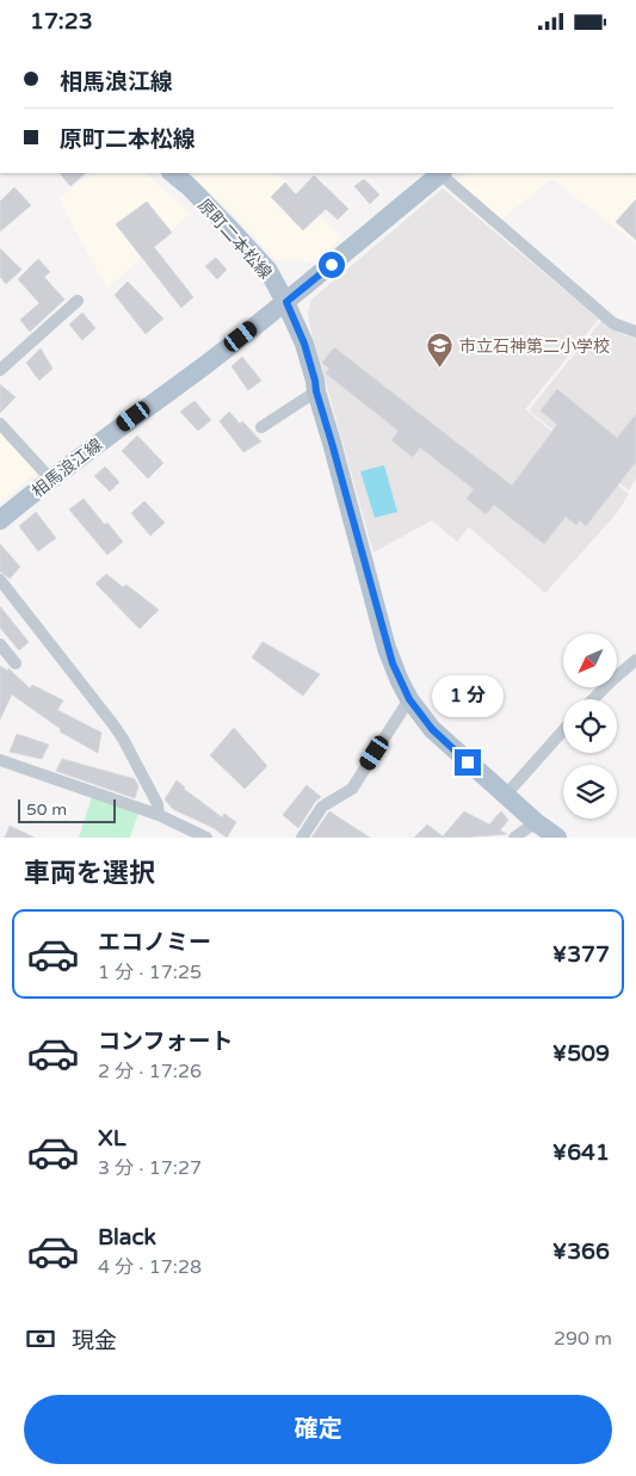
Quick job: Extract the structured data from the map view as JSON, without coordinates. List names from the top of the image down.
{
  "streets": {
    "main road": ["原町二本松線", "相馬浪江線"]
  },
  "crossings": [
    ["原町二本松線", "相馬浪江線"]
  ],
  "places": {
    "school or university": ["市立石神第二小学校"]
  },
  "scale_bar": "50 m",
  "north": "bottom left",
  "page": {
    "status": "17:23",
    "banner": ["相馬浪江線", "原町二本松線"],
    "bubble": "1 分",
    "scale": "50 m",
    "heading": "車両を選択",
    "list": [
      {
        "name": "エコノミー",
        "note": "1 分 · 17:25",
        "value": "¥377"
      },
      {
        "name": "コンフォート",
        "note": "2 分 · 17:26",
        "value": "¥509"
      },
      {
        "name": "XL",
        "note": "3 分 · 17:27",
        "value": "¥641"
      },
      {
        "name": "Black",
        "note": "4 分 · 17:28",
        "value": "¥366"
      }
    ],
    "pay": ["現金", "290 m"],
    "buttons": "確定"
  }
}
